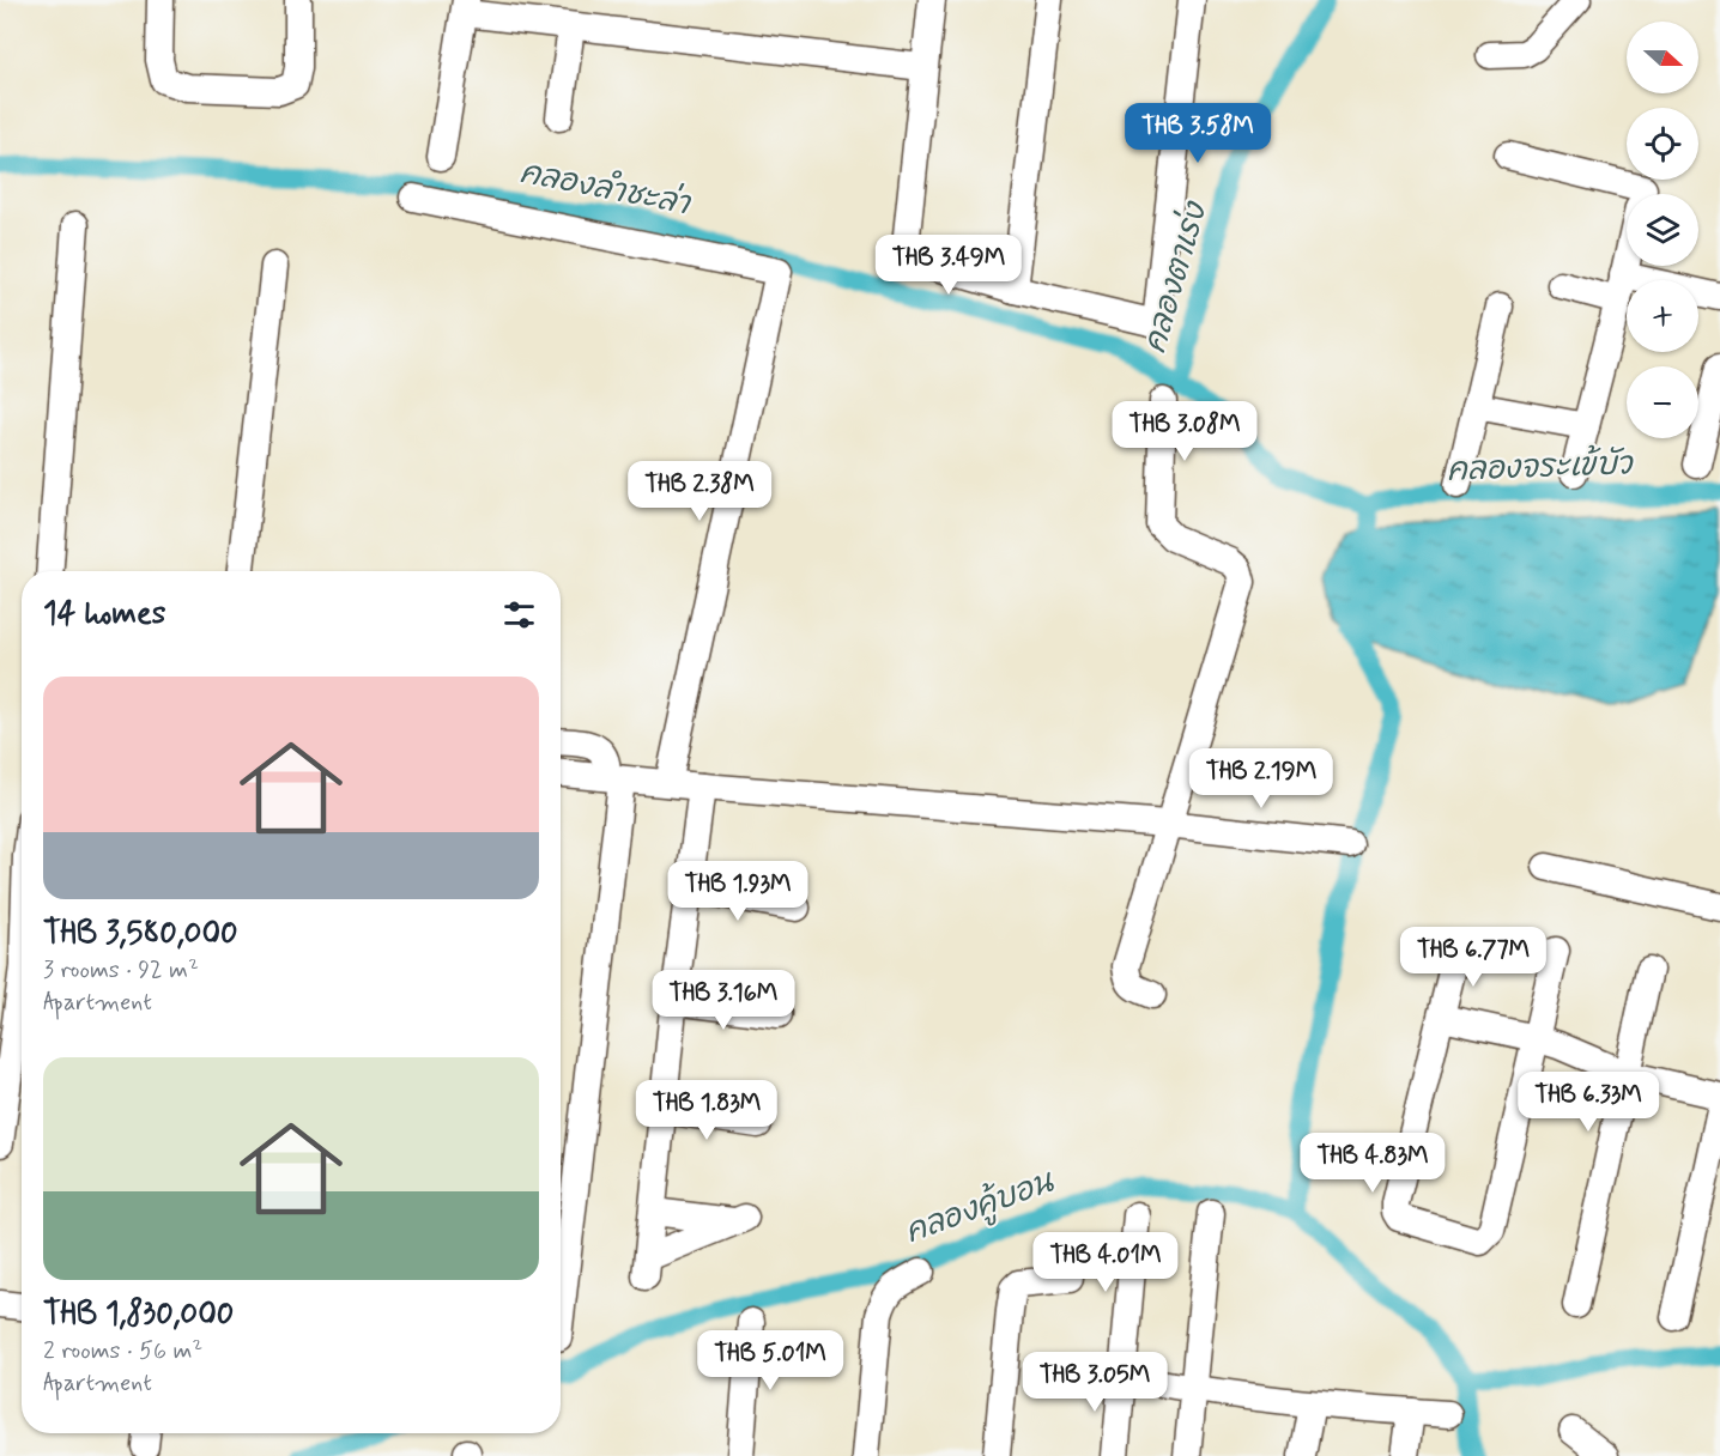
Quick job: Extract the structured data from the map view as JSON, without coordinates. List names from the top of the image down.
{
  "water": [
    "คลองลำชะล่า",
    "คลองตาเร่ง",
    "คลองจระเข้บัว",
    "คลองคู้บอน"
  ],
  "north": "right",
  "page": {
    "map_buttons": ["+", "−"],
    "price": [
      "THB 3.58M",
      "THB 3.49M",
      "THB 3.08M",
      "THB 2.38M",
      "THB 2.19M",
      "THB 1.93M",
      "THB 6.77M",
      "THB 3.16M",
      "THB 6.33M",
      "THB 1.83M",
      "THB 4.83M",
      "THB 4.01M",
      "THB 5.01M",
      "THB 3.05M"
    ],
    "heading": "14 homes",
    "list": [
      {
        "name": "THB 3,580,000",
        "note": "3 rooms · 92 m² · Apartment"
      },
      {
        "name": "THB 1,830,000",
        "note": "2 rooms · 56 m² · Apartment"
      }
    ]
  }
}
